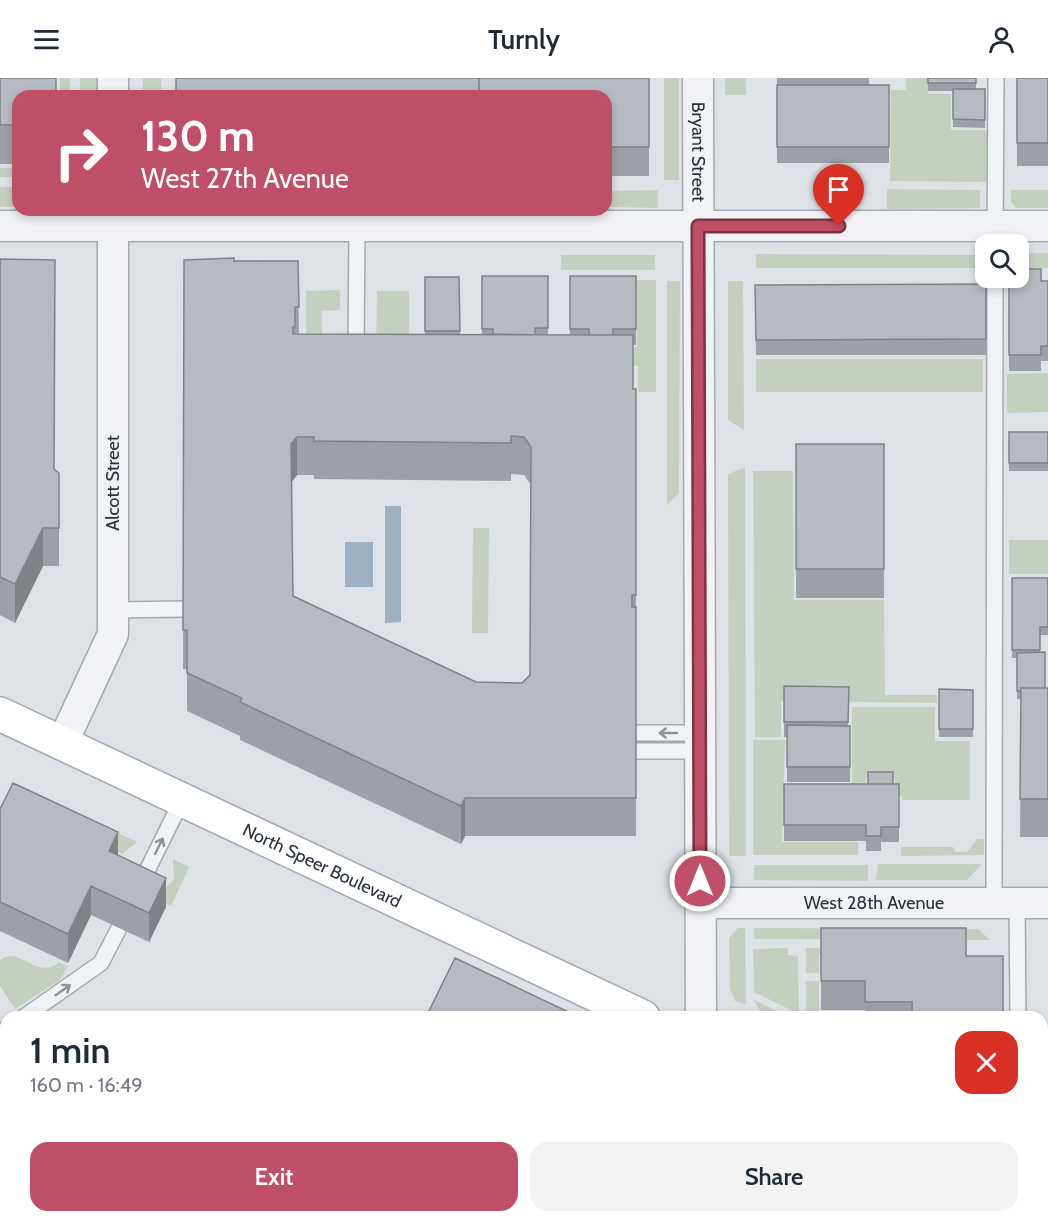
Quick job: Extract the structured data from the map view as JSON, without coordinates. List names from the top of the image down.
{
  "streets": {
    "main road": ["North Speer Boulevard"],
    "street": ["Bryant Street", "Alcott Street", "West 28th Avenue"]
  },
  "crossings": [
    ["Bryant Street", "West 28th Avenue"],
    ["Alcott Street", "North Speer Boulevard"]
  ],
  "page": {
    "header": "Turnly",
    "turn": ["130 m", "West 27th Avenue"],
    "heading": ["1 min", "160 m · 16:49"],
    "buttons": ["Exit", "Share"]
  }
}
